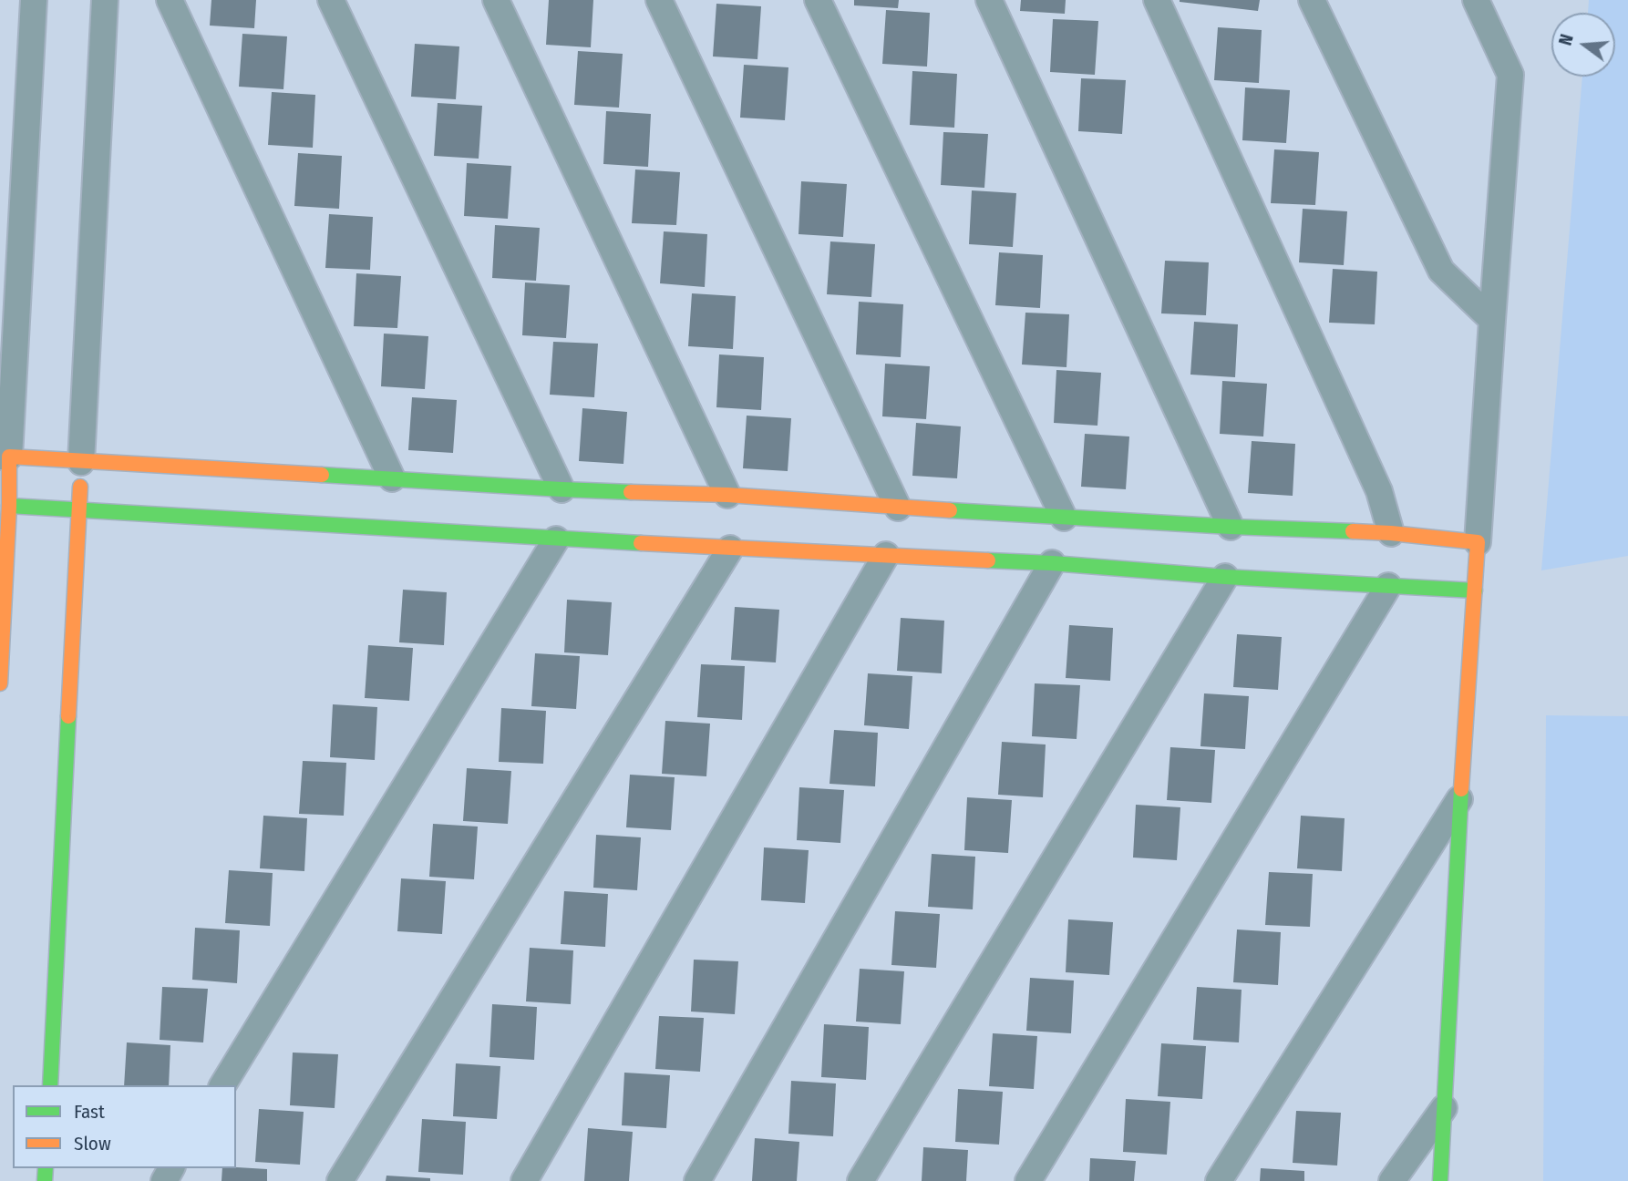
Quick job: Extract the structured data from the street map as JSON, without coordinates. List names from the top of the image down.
{
  "legend": ["Fast", "Slow"],
  "north": "left"
}
